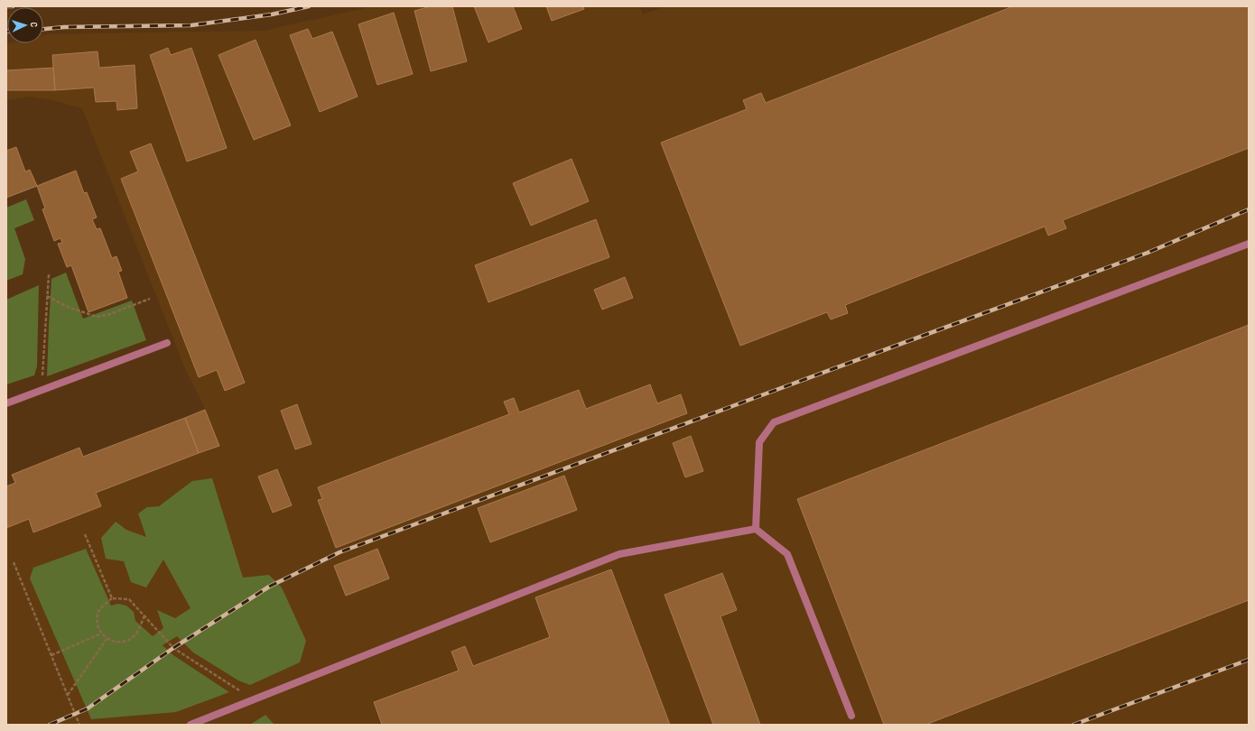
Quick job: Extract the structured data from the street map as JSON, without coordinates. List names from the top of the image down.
{
  "north": "right"
}
